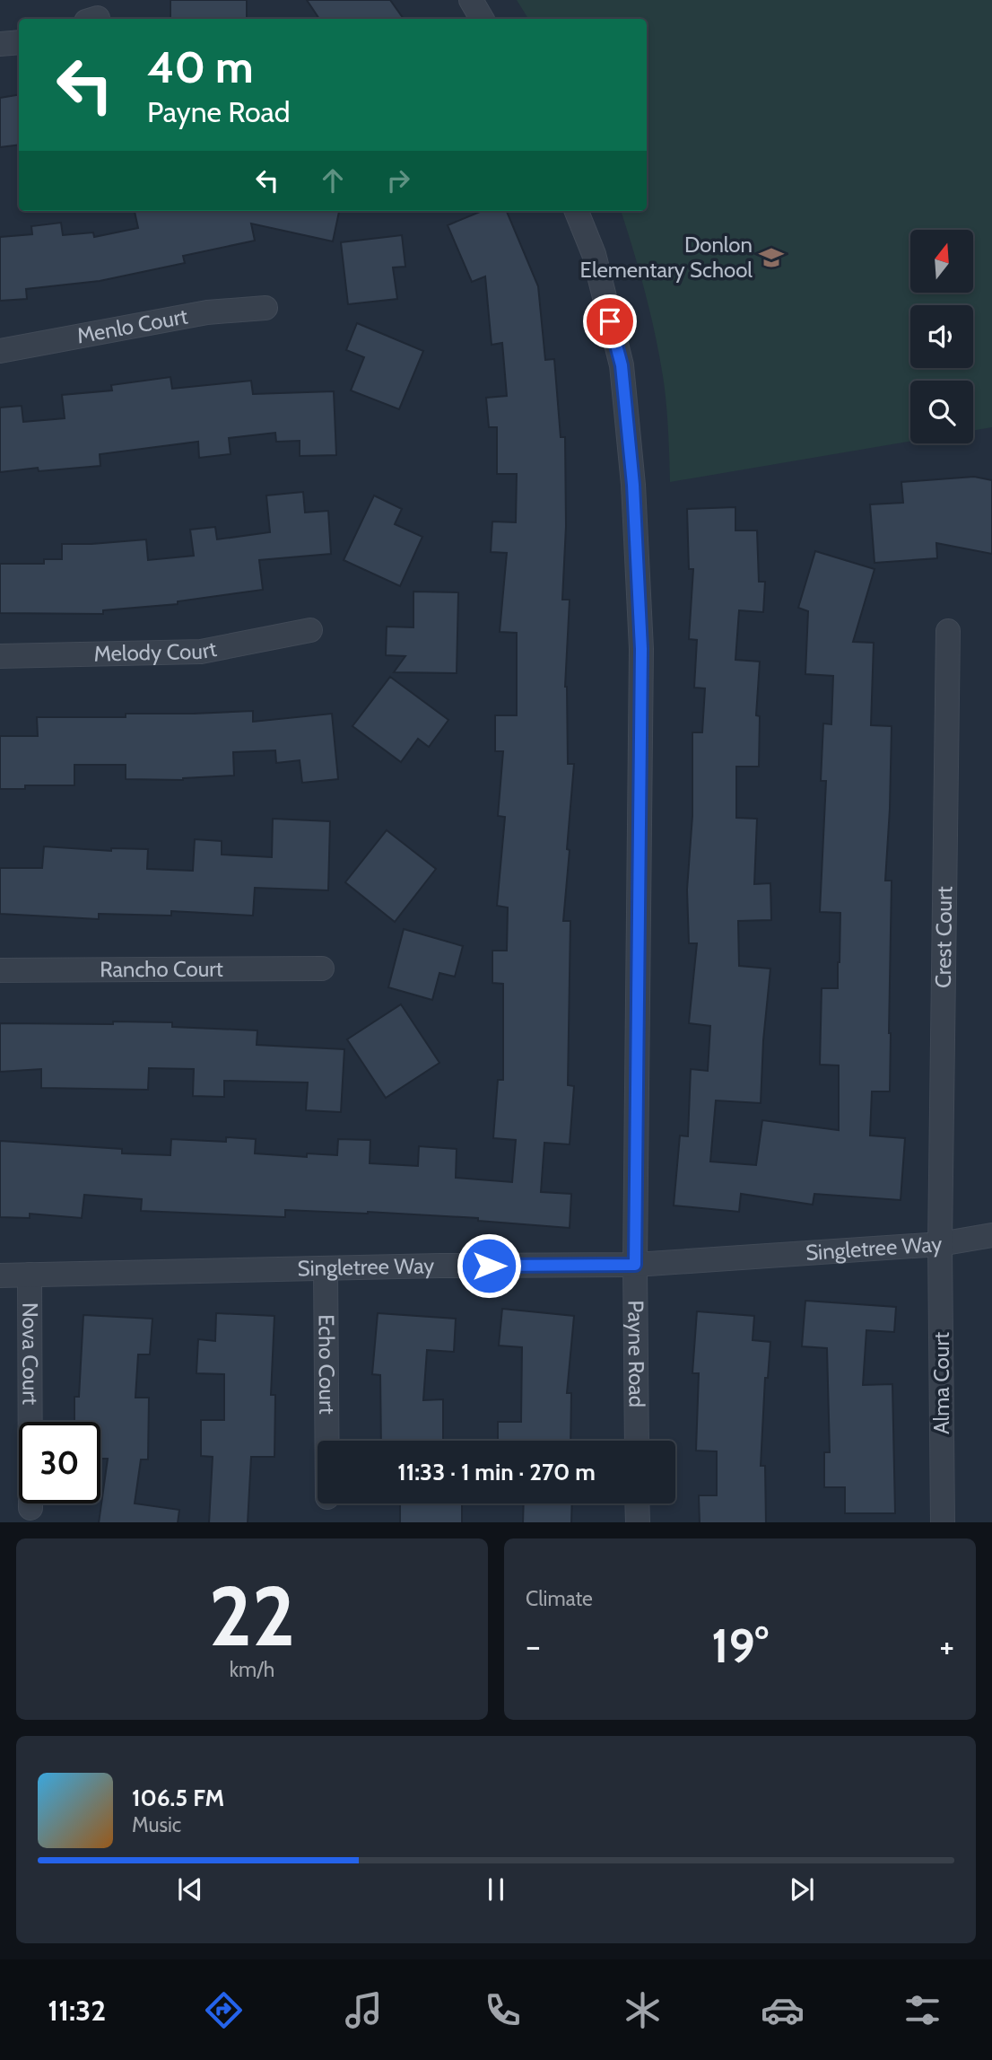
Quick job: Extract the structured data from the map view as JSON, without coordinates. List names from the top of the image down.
{
  "streets": {
    "street": [
      "Menlo Court",
      "Melody Court",
      "Crest Court",
      "Rancho Court",
      "Singletree Way",
      "Nova Court",
      "Payne Road",
      "Echo Court",
      "Alma Court"
    ]
  },
  "crossings": [
    ["Crest Court", "Singletree Way"],
    ["Crest Court", "Alma Court"],
    ["Singletree Way", "Nova Court"],
    ["Singletree Way", "Payne Road"],
    ["Singletree Way", "Echo Court"],
    ["Singletree Way", "Alma Court"]
  ],
  "places": {
    "school or university": ["Donlon Elementary School"]
  },
  "north": "top",
  "page": {
    "turn": ["40 m", "Payne Road"],
    "limit": "30",
    "trip": "11:33 · 1 min · 270 m",
    "tile": [
      ["22", "km/h"],
      "Climate"
    ],
    "heat": ["−", "19°", "+"],
    "song": ["106.5 FM", "Music"],
    "tabs": "11:32"
  }
}
